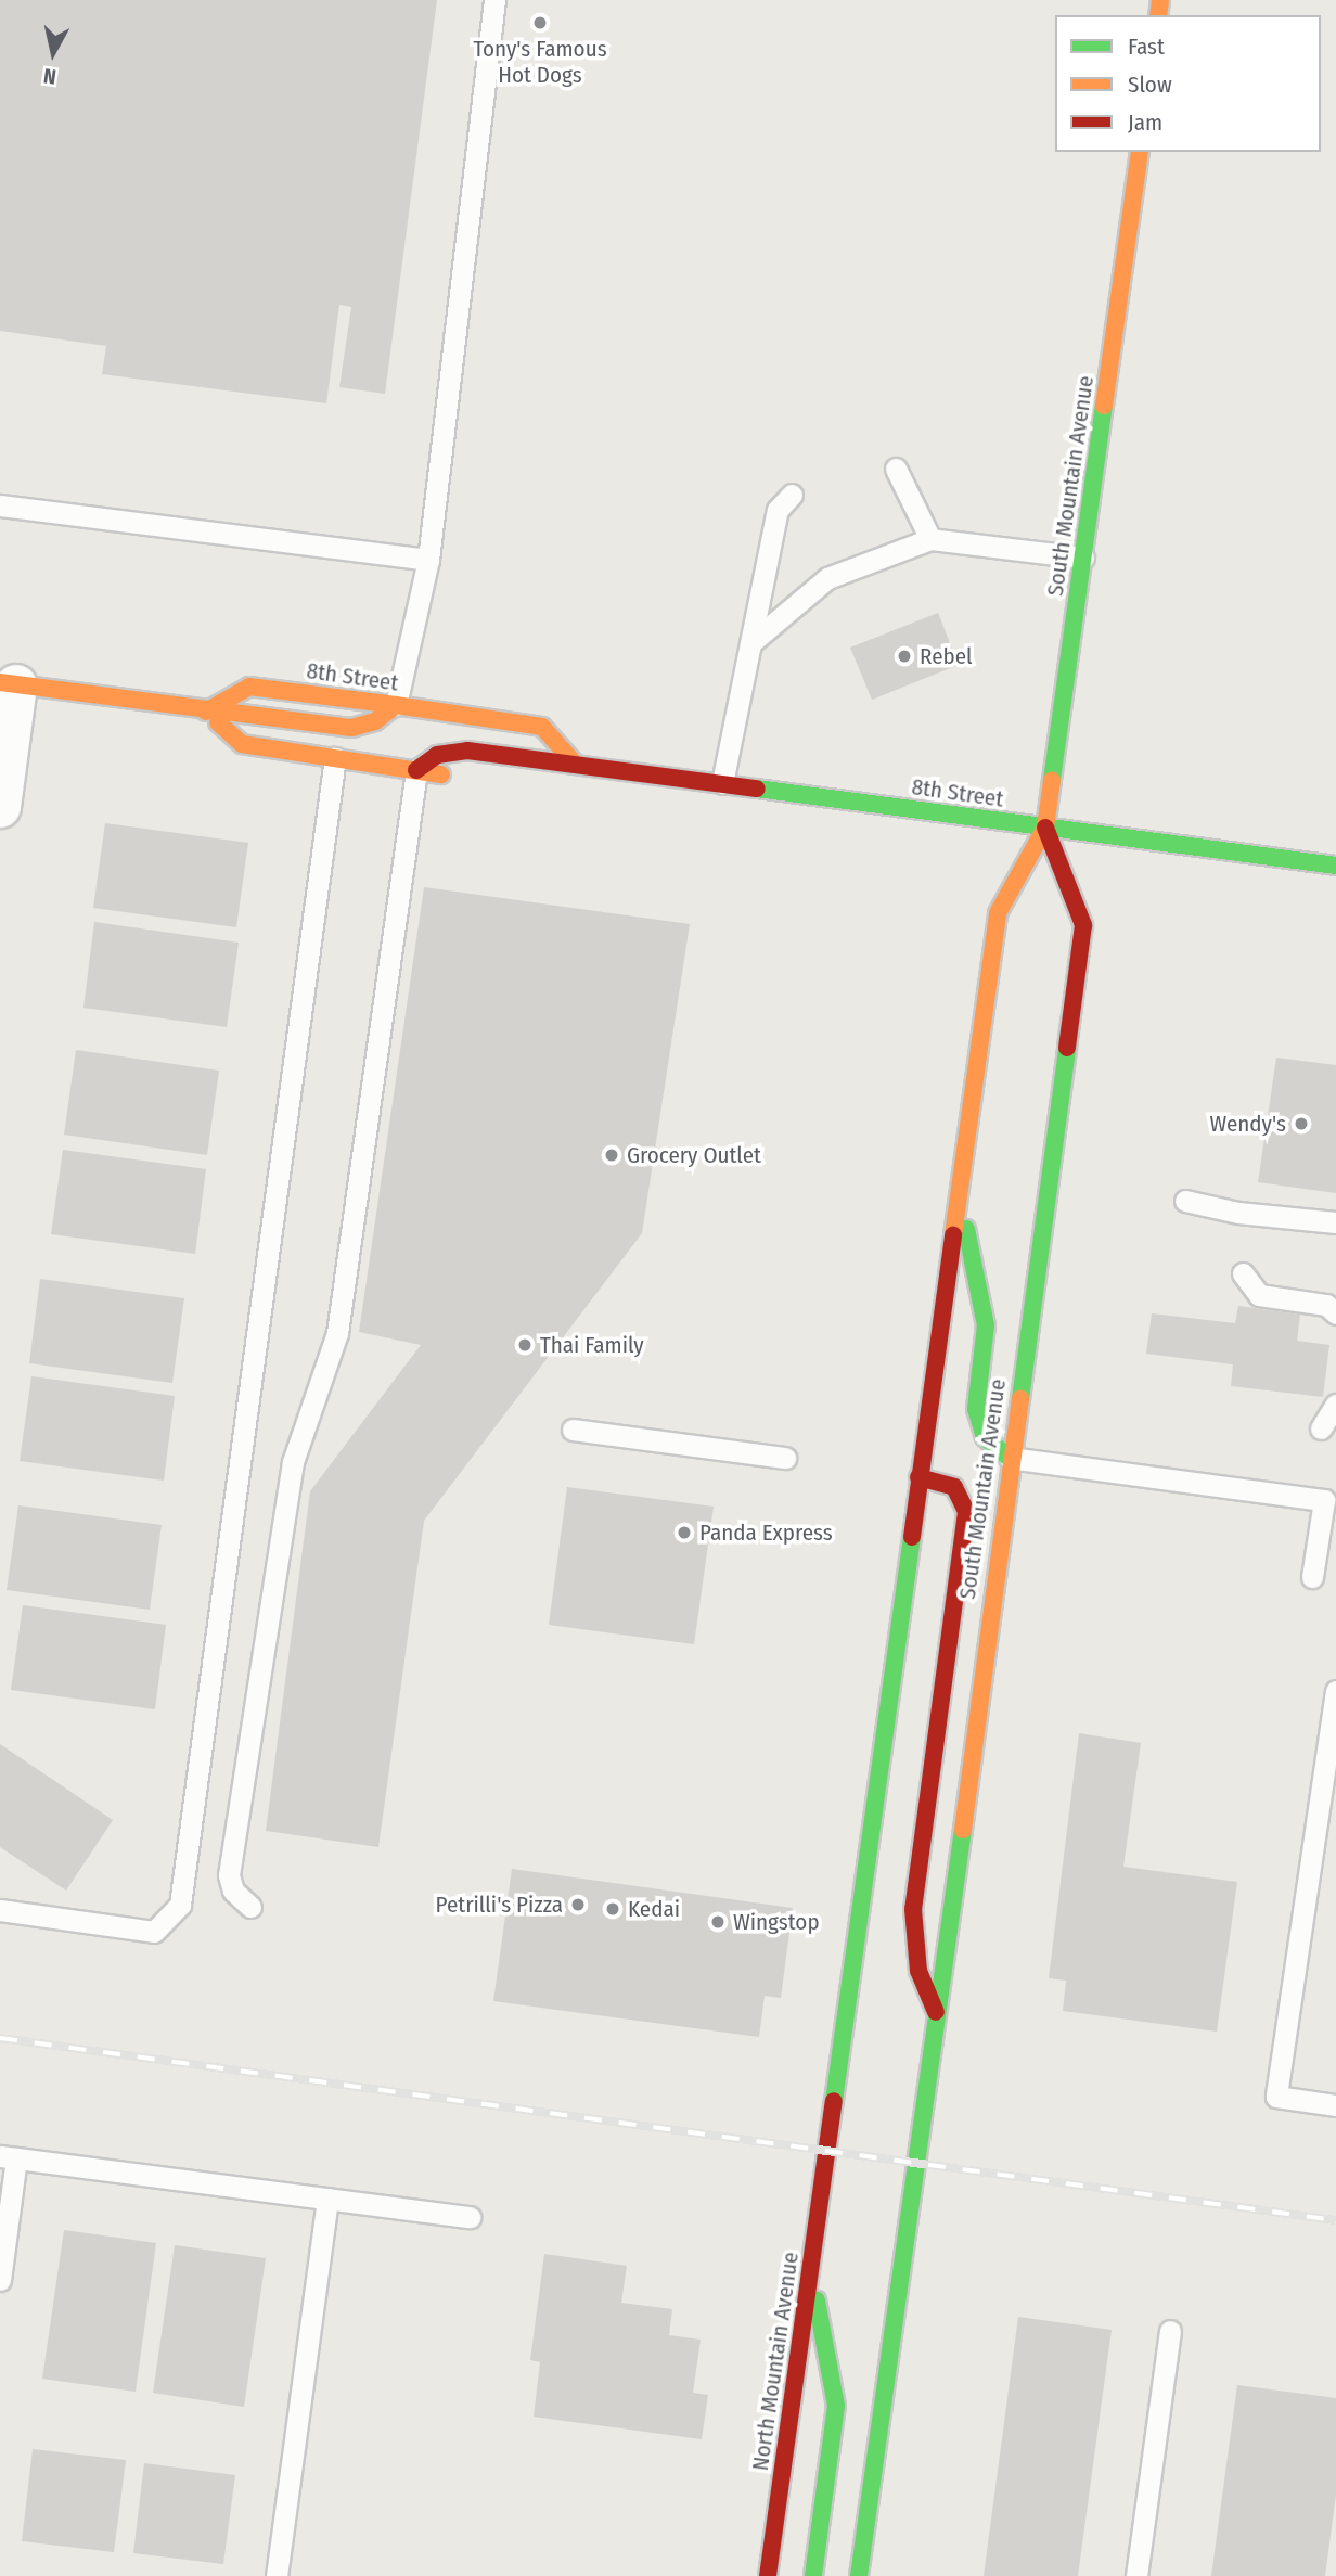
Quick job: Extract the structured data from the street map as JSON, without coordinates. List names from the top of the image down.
{
  "streets": {
    "main road": ["South Mountain Avenue", "8th Street", "North Mountain Avenue"]
  },
  "crossings": [
    ["South Mountain Avenue", "8th Street"],
    ["South Mountain Avenue", "North Mountain Avenue"]
  ],
  "places": [
    "Tony's Famous Hot Dogs",
    "Rebel",
    "Wendy's",
    "Grocery Outlet",
    "Thai Family",
    "Panda Express",
    "Petrilli's Pizza",
    "Kedai",
    "Wingstop"
  ],
  "legend": ["Fast", "Slow", "Jam"],
  "north": "bottom"
}
